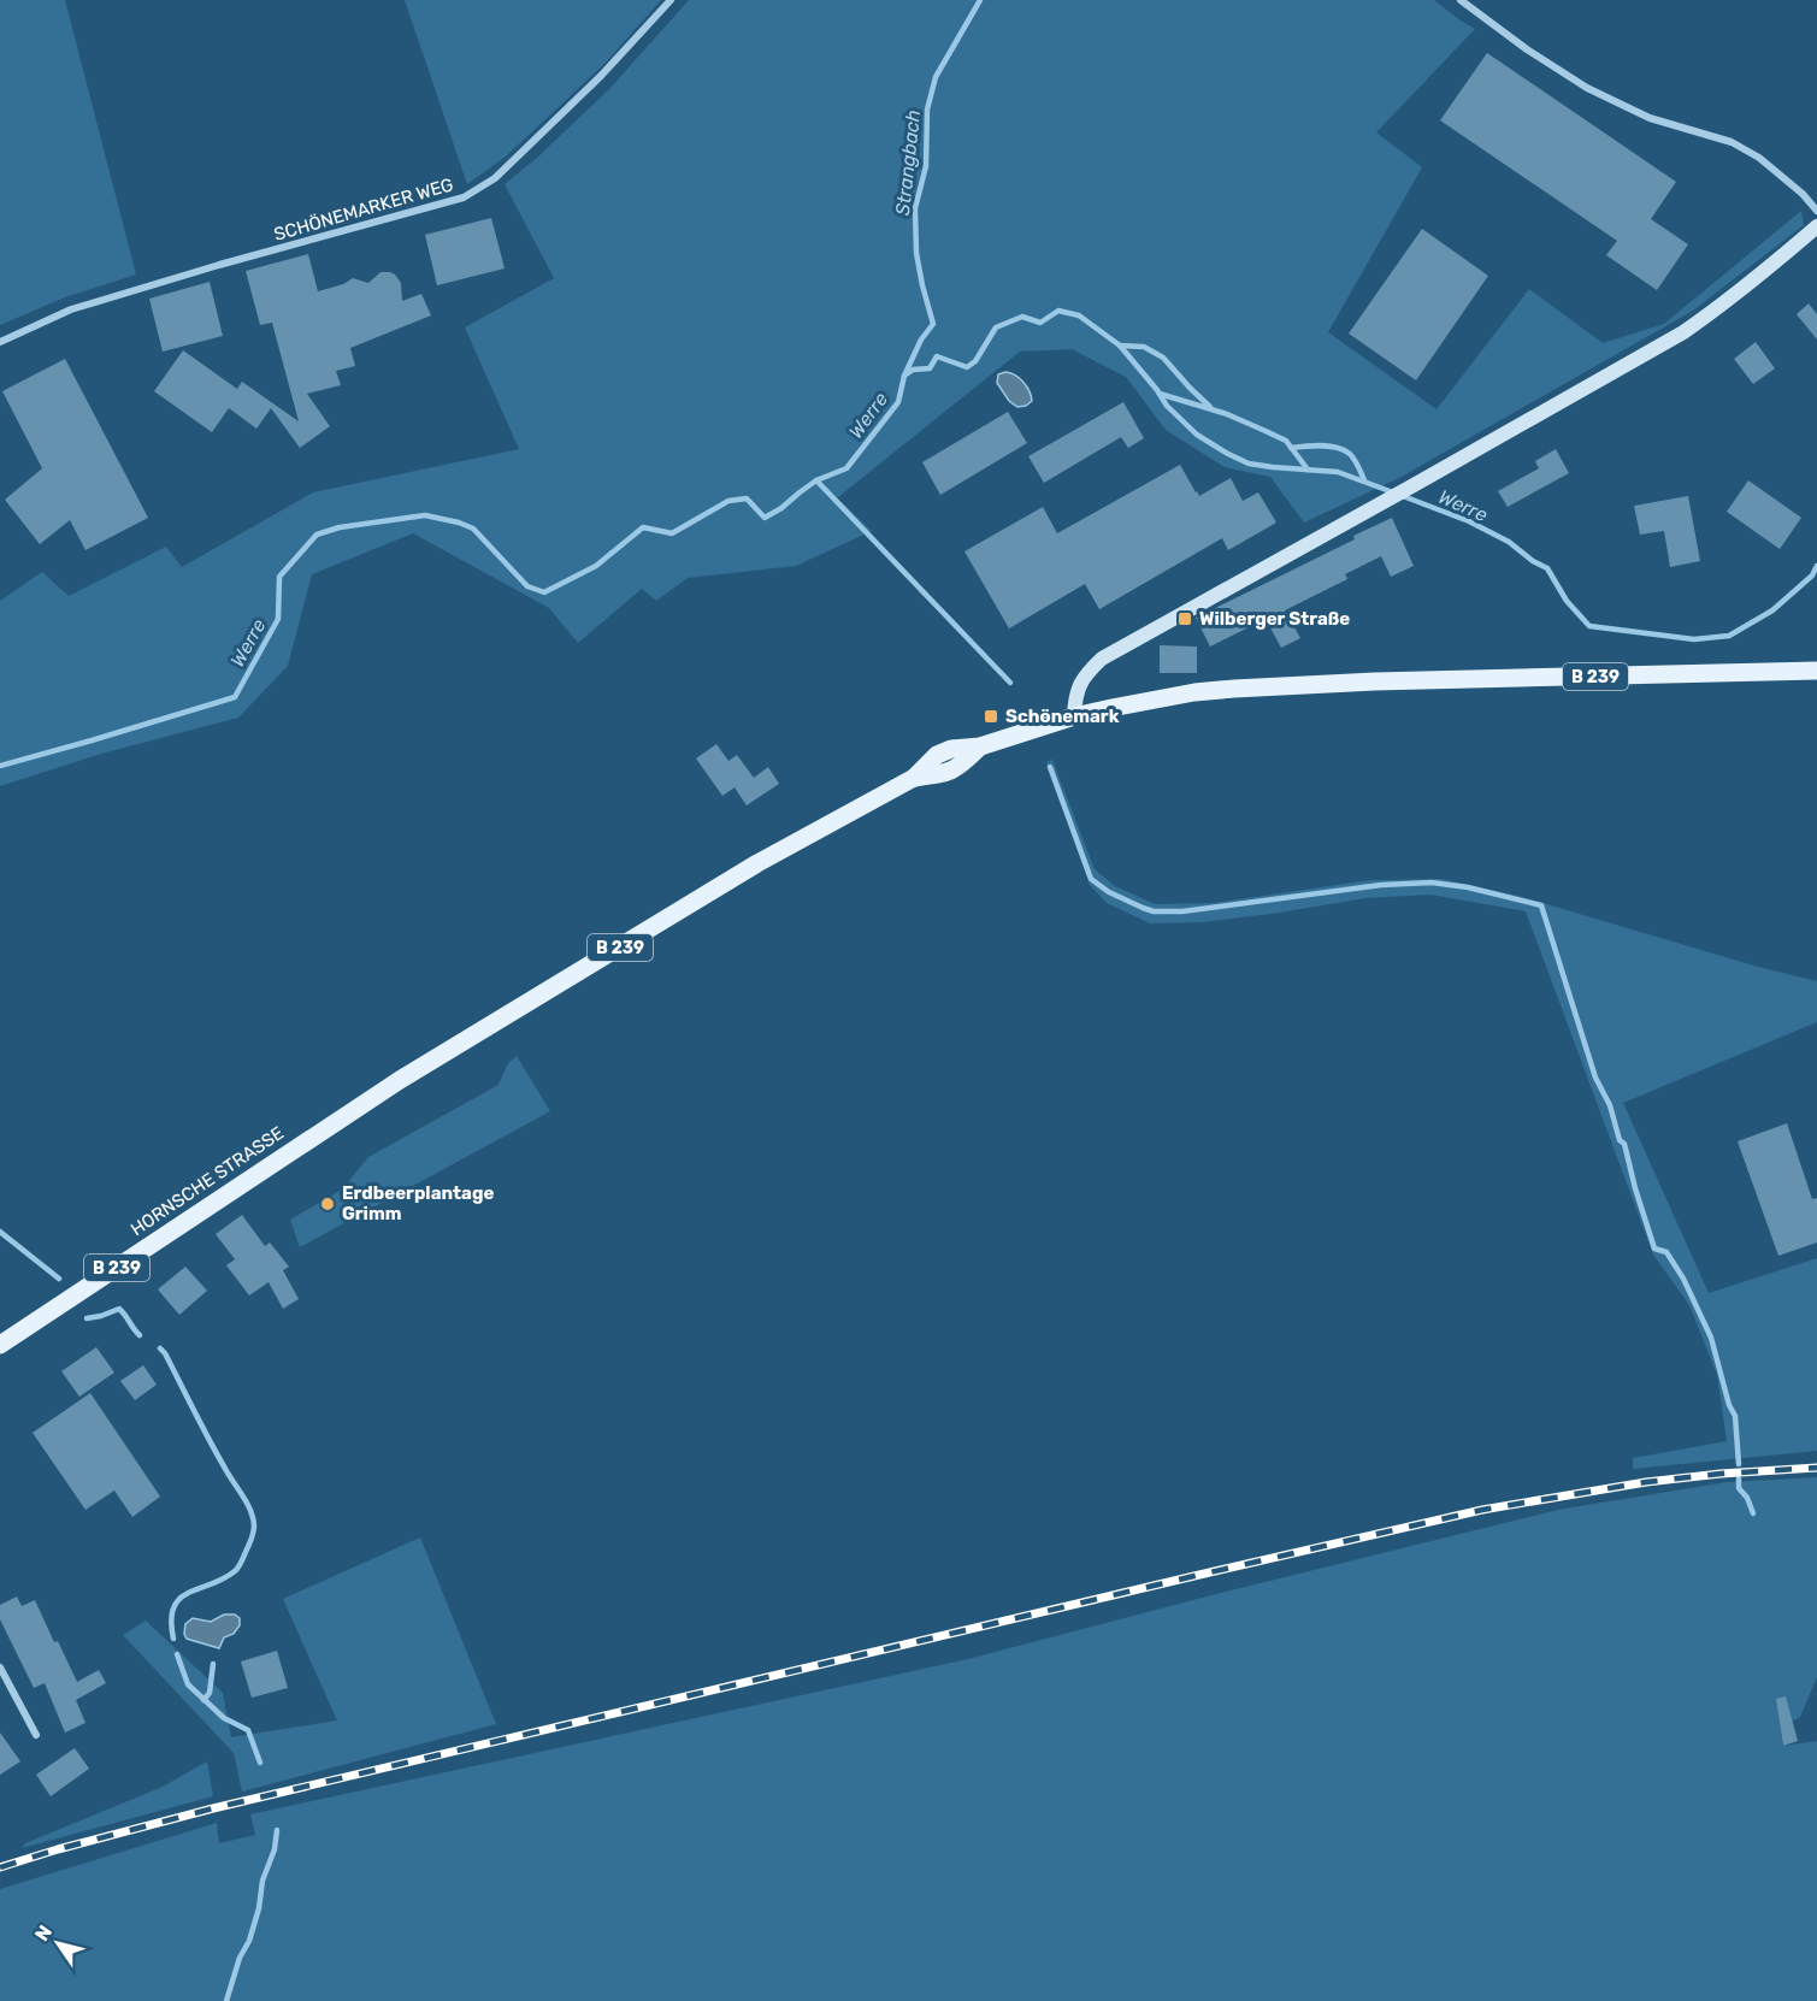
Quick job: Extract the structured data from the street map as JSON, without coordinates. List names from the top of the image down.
{
  "streets": {
    "main road": ["B 239", "HORNSCHE STRASSE"],
    "street": ["SCHÖNEMARKER WEG"]
  },
  "crossings": [
    ["B 239", "HORNSCHE STRASSE"]
  ],
  "water": ["Strangbach", "Werre"],
  "places": {
    "transit": ["Wilberger Straße", "Schönemark"],
    "other": ["Erdbeerplantage Grimm"]
  },
  "north": "top left"
}
